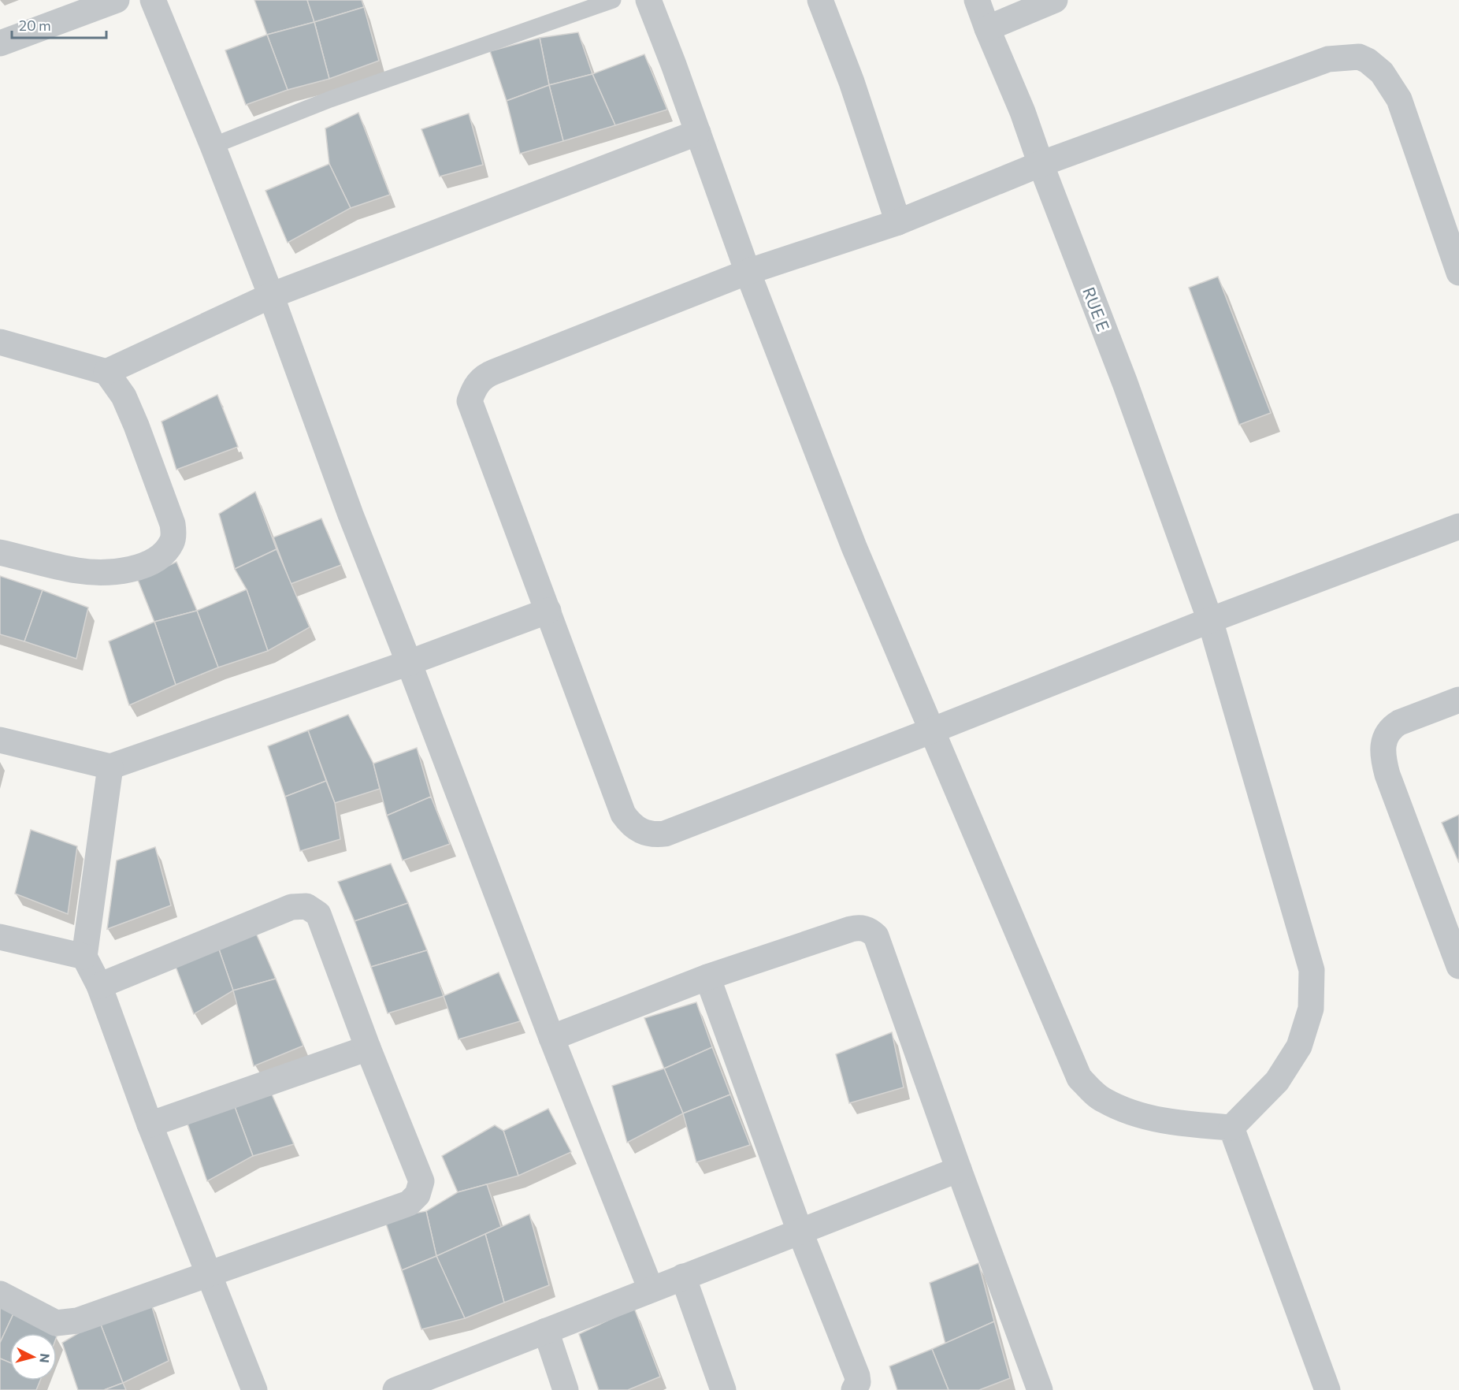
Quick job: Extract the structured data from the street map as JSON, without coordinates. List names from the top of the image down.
{
  "streets": {
    "street": ["RUE E"]
  },
  "scale_bar": "20 m",
  "north": "right"
}
